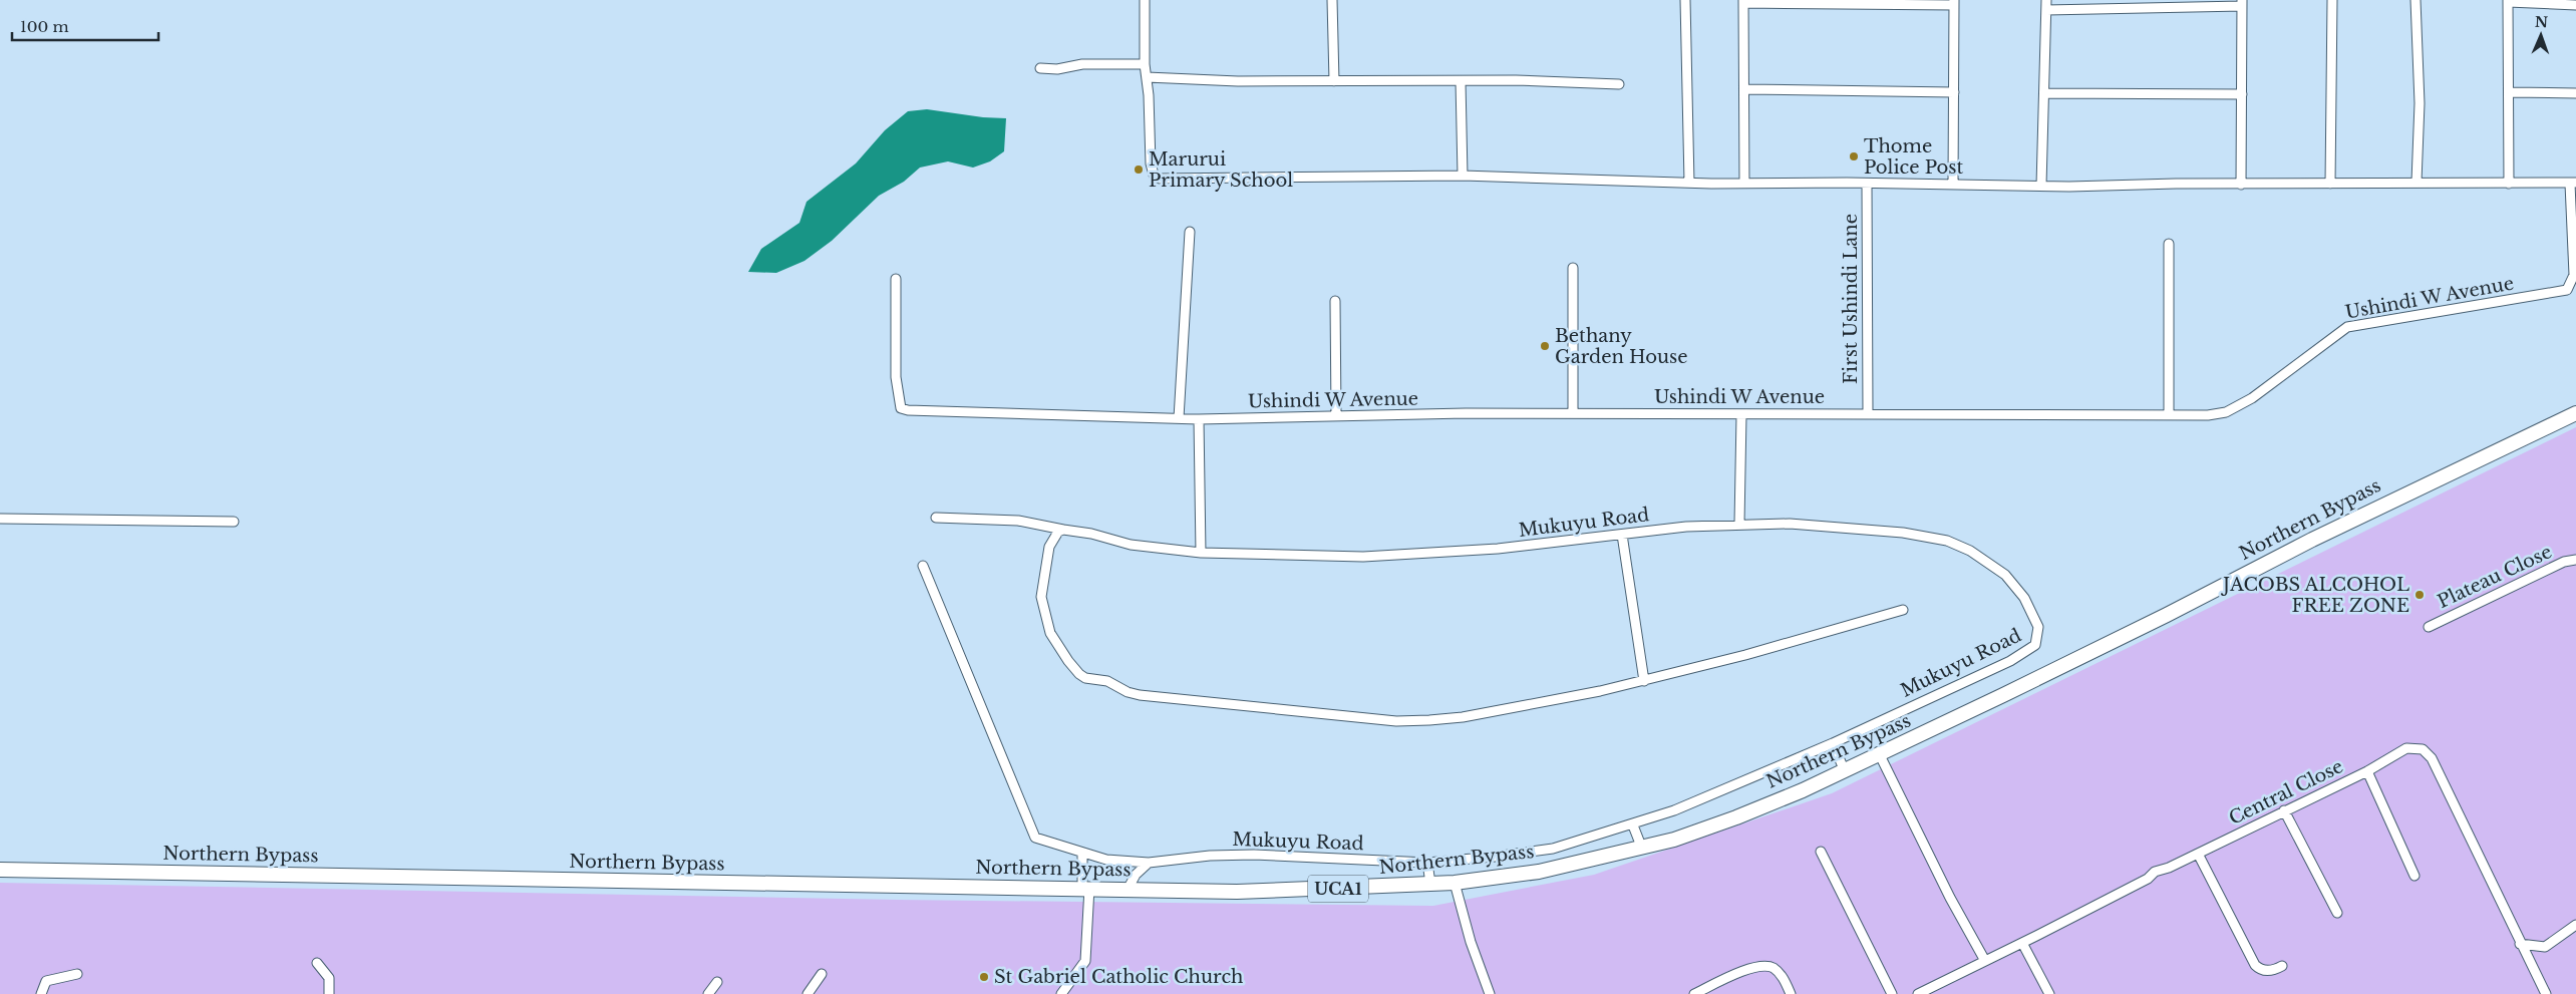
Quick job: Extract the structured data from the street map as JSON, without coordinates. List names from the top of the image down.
{
  "streets": {
    "main road": ["Northern Bypass", "UCA1"],
    "street": [
      "Ushindi W Avenue",
      "First Ushindi Lane",
      "Mukuyu Road",
      "Plateau Close",
      "Central Close"
    ]
  },
  "crossings": [
    ["Ushindi W Avenue", "First Ushindi Lane"]
  ],
  "places": [
    "Thome Police Post",
    "Marurui Primary School",
    "Bethany Garden House",
    "JACOBS ALCOHOL FREE ZONE",
    "St Gabriel Catholic Church"
  ],
  "scale_bar": "100 m",
  "north": "top"
}
